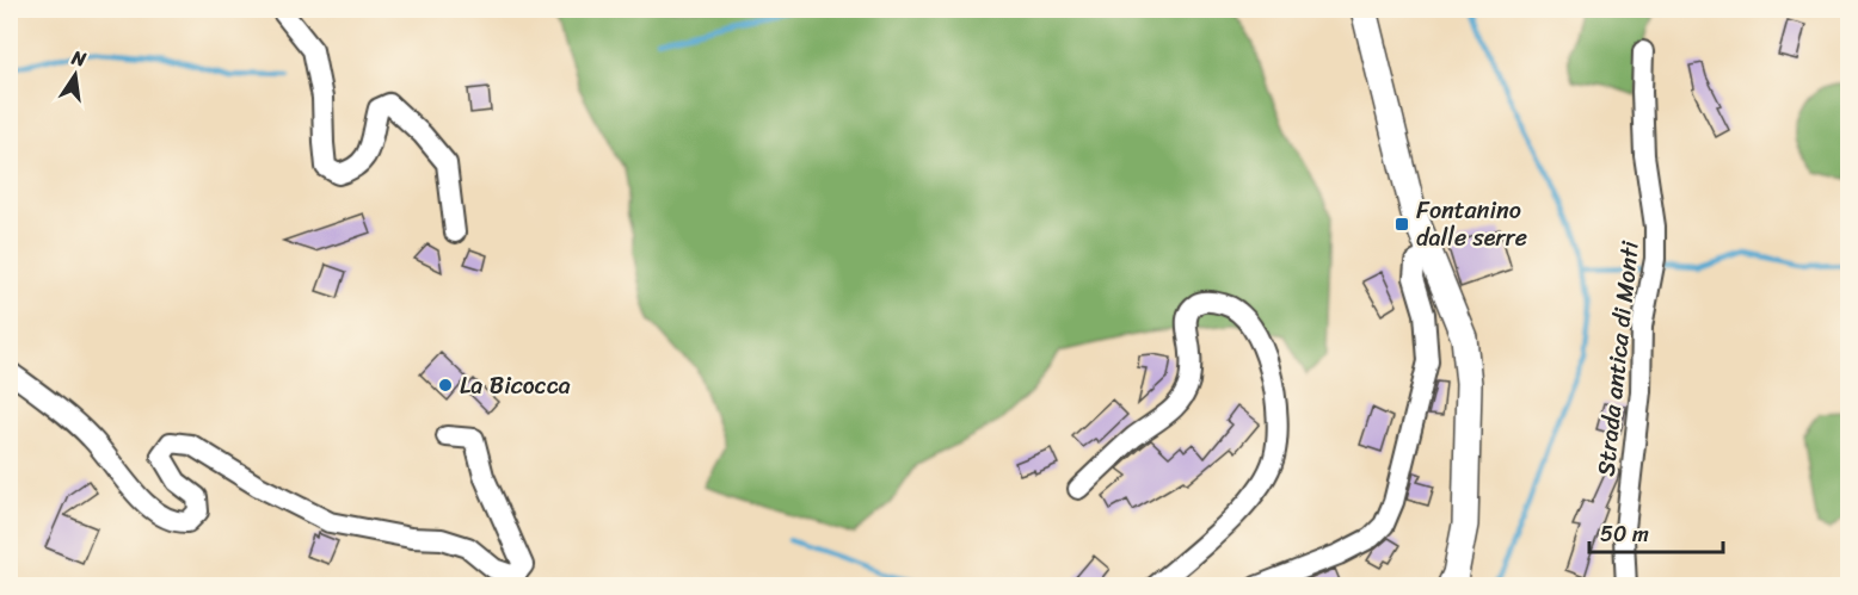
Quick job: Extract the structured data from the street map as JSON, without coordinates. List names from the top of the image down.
{
  "streets": {
    "street": ["Strada antica di Monti"]
  },
  "places": {
    "transit": ["Fontanino dalle serre"],
    "other": ["La Bicocca"]
  },
  "scale_bar": "50 m",
  "north": "top"
}
